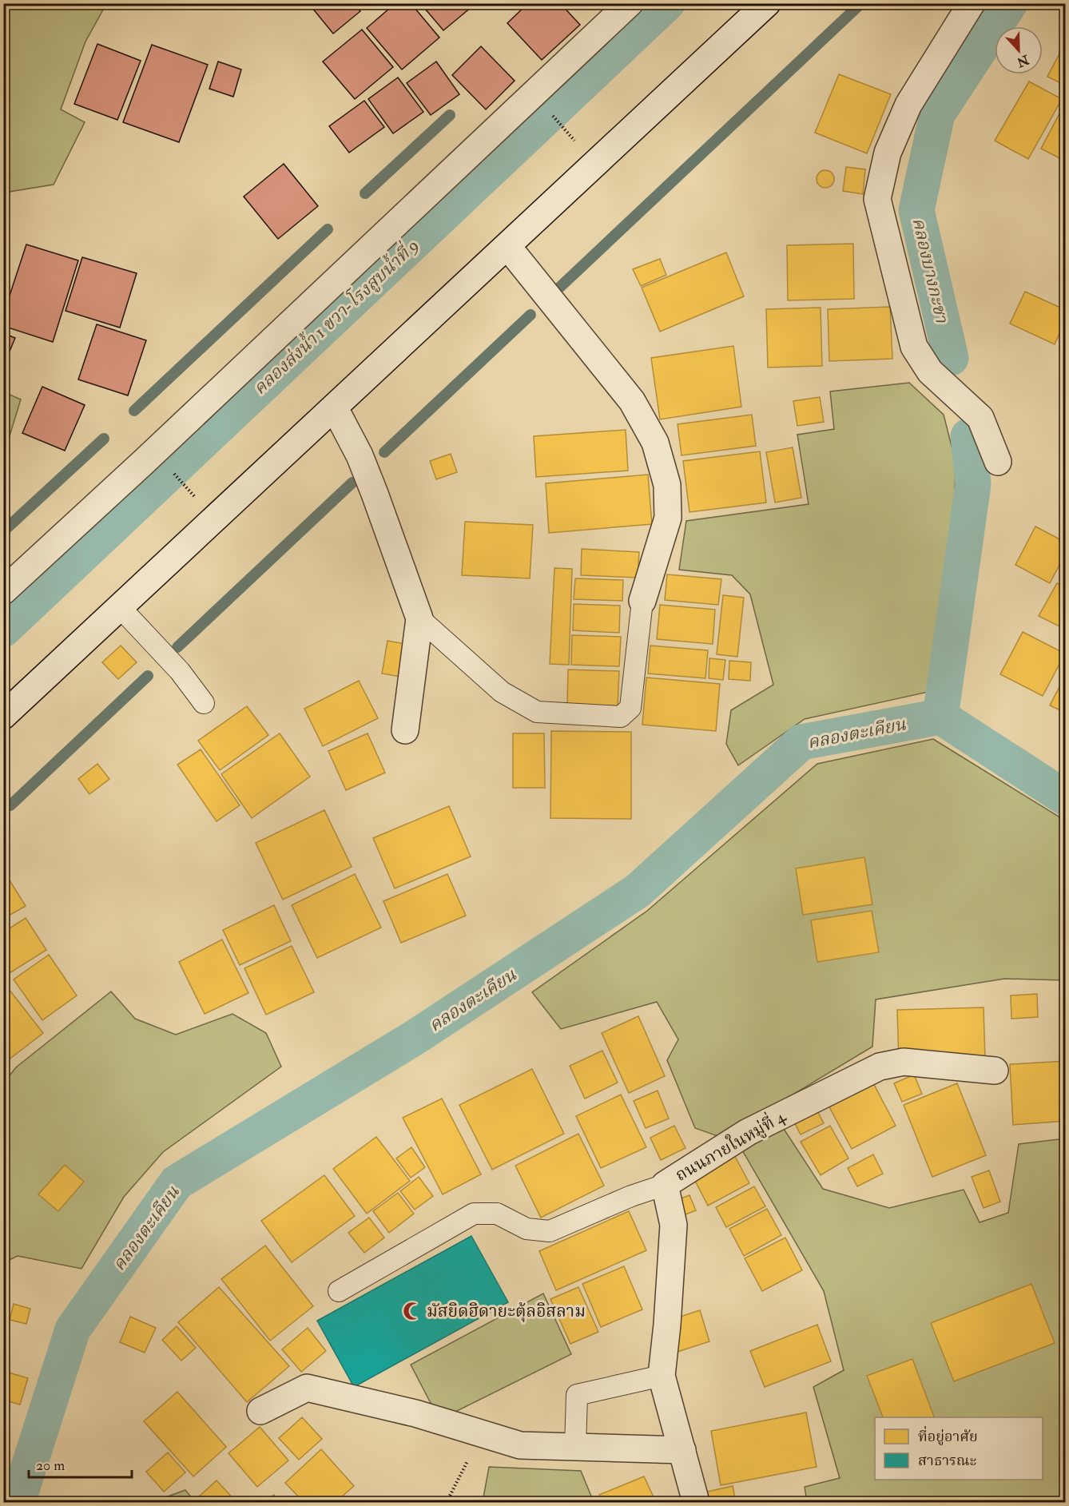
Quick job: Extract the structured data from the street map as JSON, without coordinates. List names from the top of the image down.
{
  "streets": {
    "street": ["ถนนภายในหมู่ที่ 4"]
  },
  "water": ["คลองบางกะชา", "คลองส่งน้ำ 1 ขวา-โรงสูบน้ำที่ 9", "คลองตะเคียน"],
  "places": {
    "mosque": ["มัสยิดฮิดายะตุ้ลอิสลาม"]
  },
  "legend": ["ที่อยู่อาศัย", "สาธารณะ"],
  "scale_bar": "20 m",
  "north": "bottom"
}
